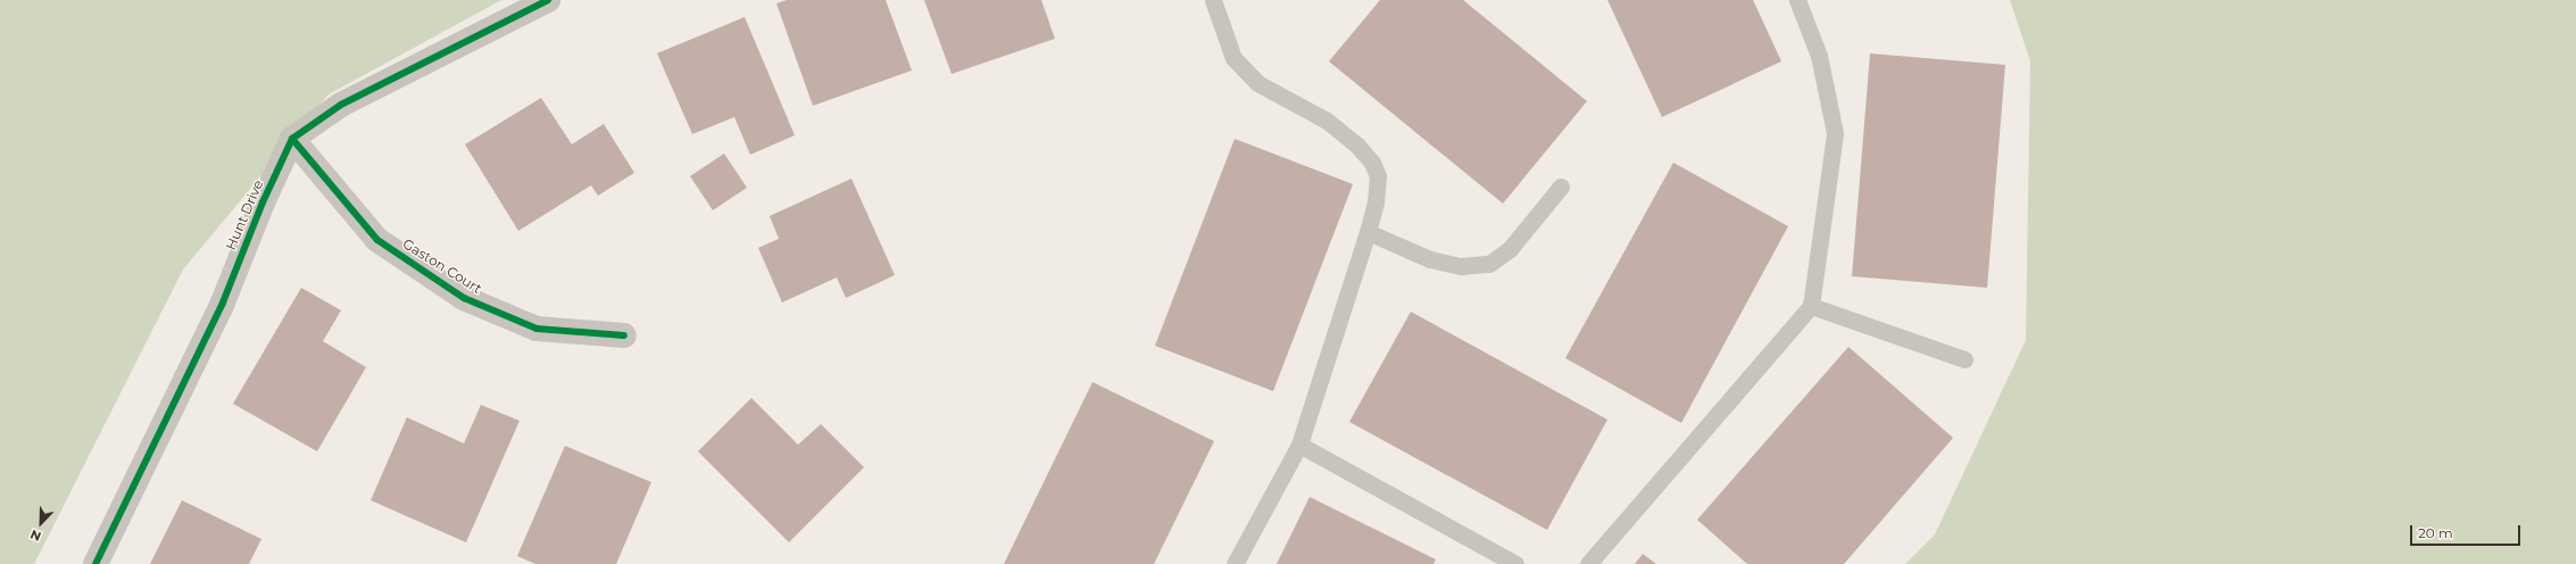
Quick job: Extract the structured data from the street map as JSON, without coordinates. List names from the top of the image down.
{
  "streets": {
    "street": ["Hunt Drive", "Gaston Court"]
  },
  "crossings": [
    ["Hunt Drive", "Gaston Court"]
  ],
  "scale_bar": "20 m",
  "north": "bottom left"
}
